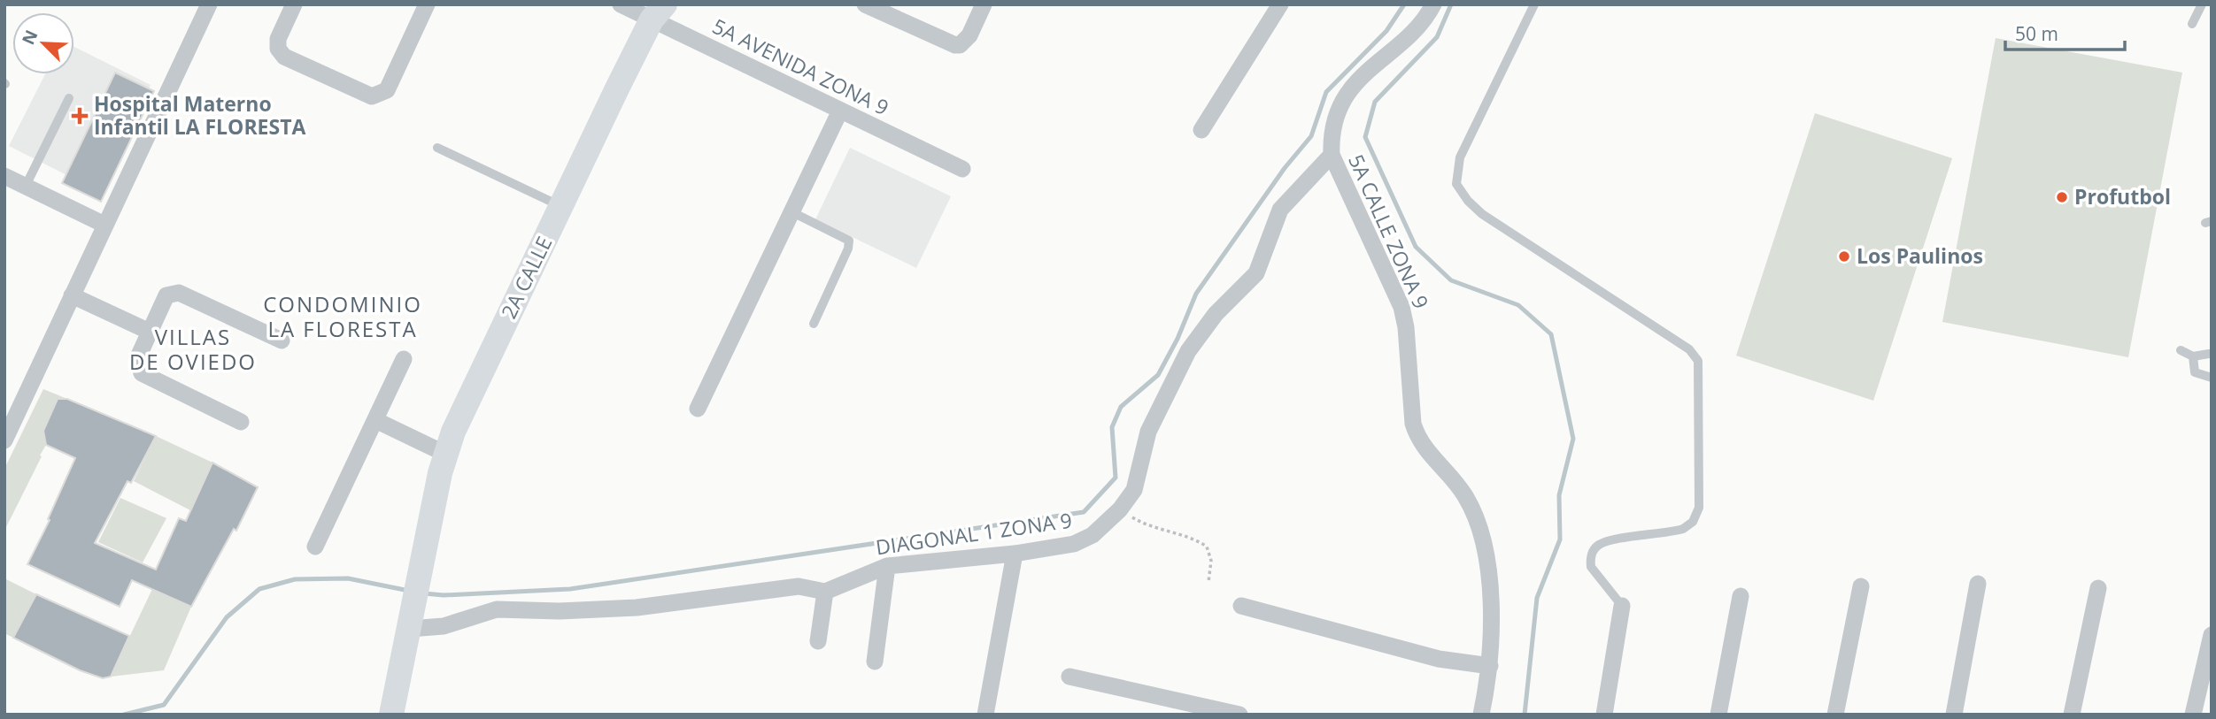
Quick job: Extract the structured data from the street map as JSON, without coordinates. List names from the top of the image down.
{
  "streets": {
    "street": [
      "5A AVENIDA ZONA 9",
      "5A CALLE ZONA 9",
      "2A CALLE",
      "DIAGONAL 1 ZONA 9"
    ]
  },
  "crossings": [
    ["5A AVENIDA ZONA 9", "2A CALLE"],
    ["5A CALLE ZONA 9", "DIAGONAL 1 ZONA 9"]
  ],
  "districts": ["CONDOMINIO LA FLORESTA", "VILLAS DE OVIEDO"],
  "places": {
    "health": ["Hospital Materno Infantil LA FLORESTA"],
    "other": ["Profutbol", "Los Paulinos"]
  },
  "scale_bar": "50 m",
  "north": "top left"
}
